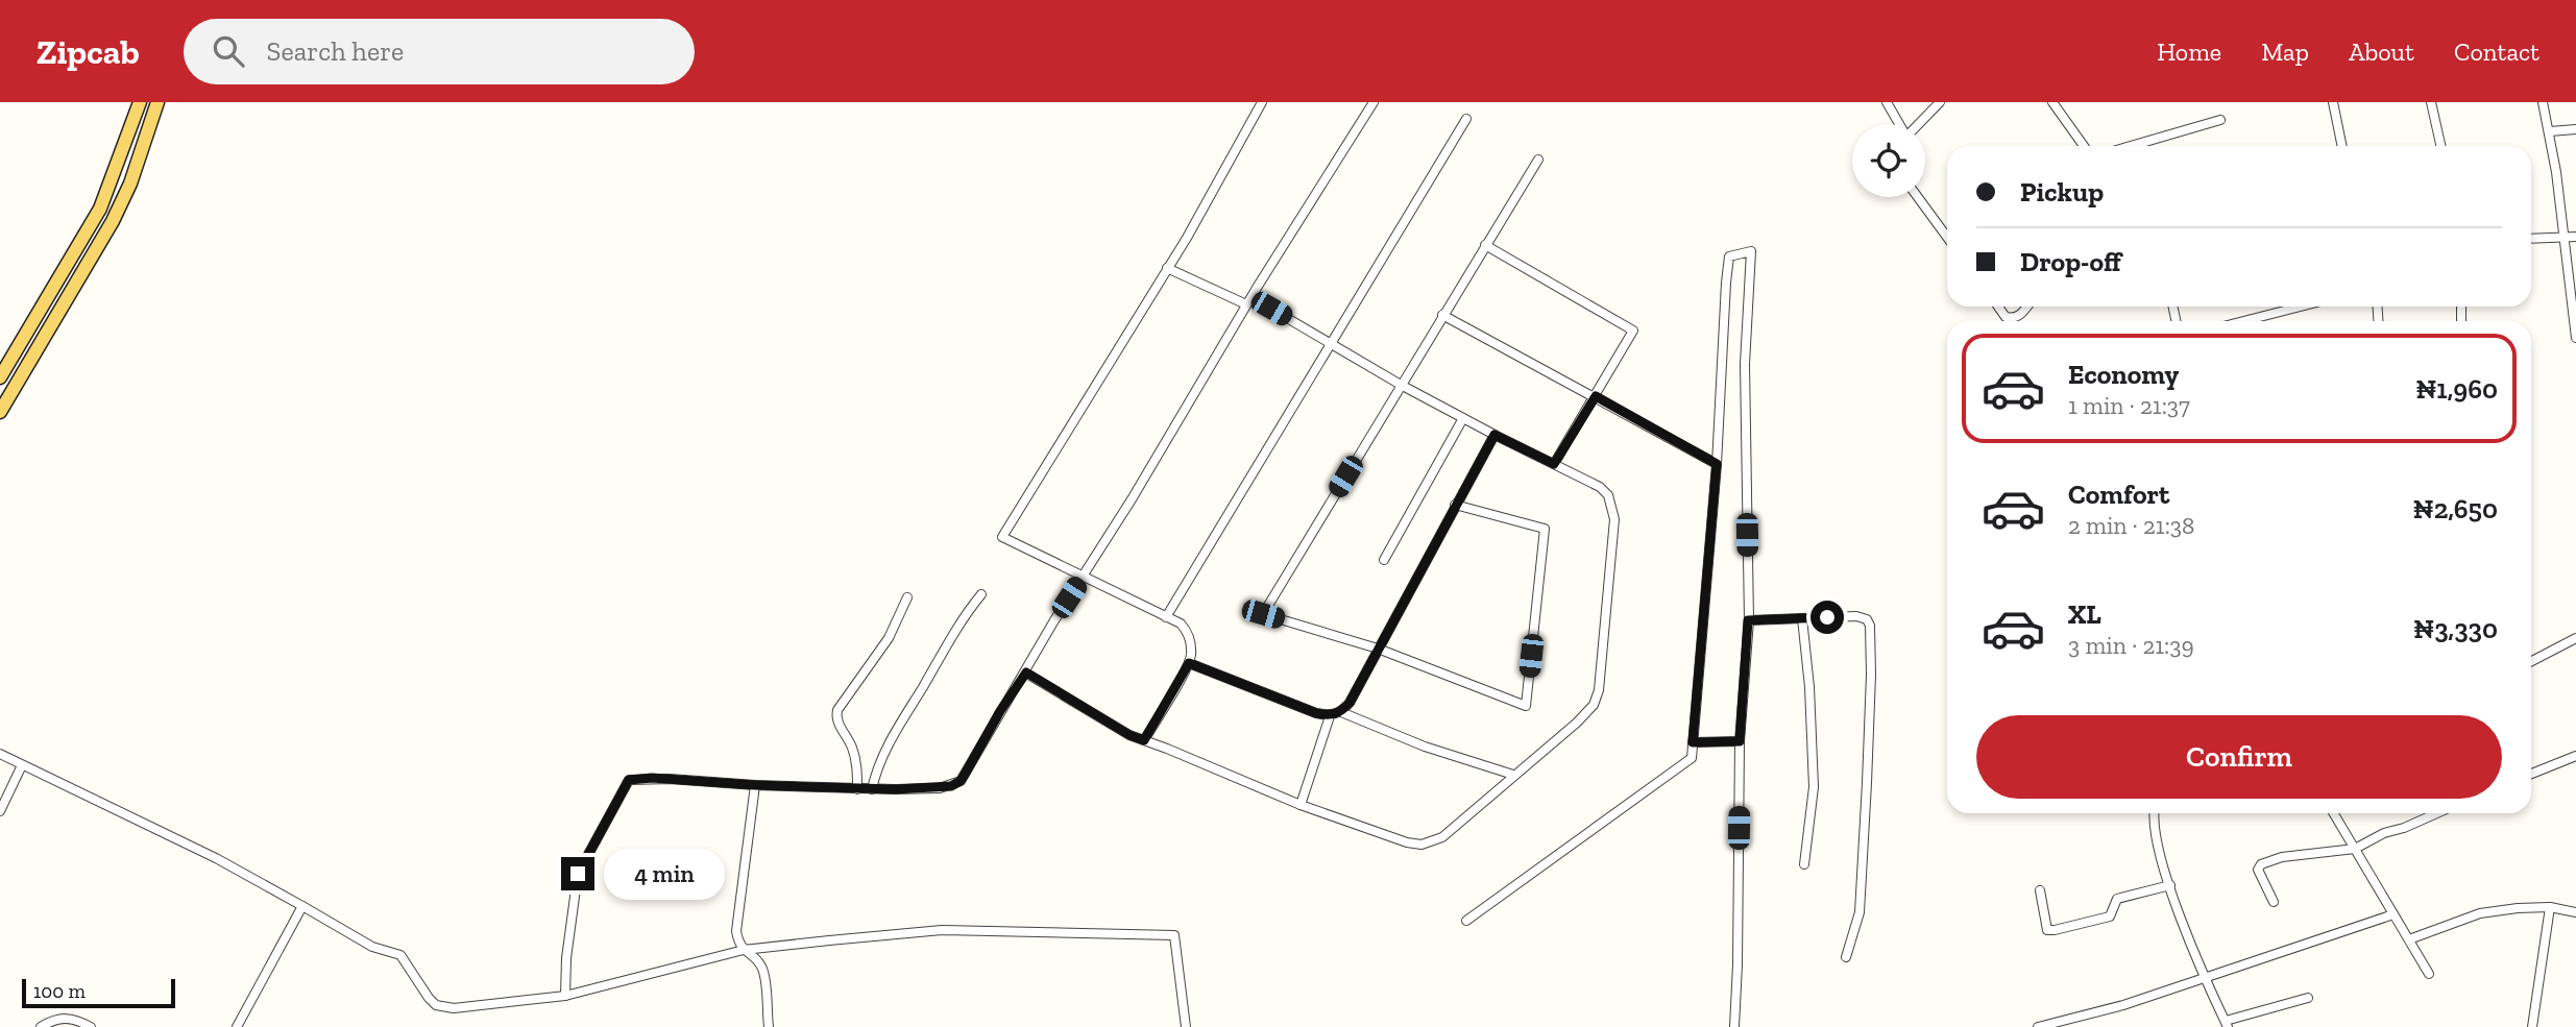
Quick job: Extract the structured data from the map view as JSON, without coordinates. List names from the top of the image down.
{
  "scale_bar": "100 m",
  "page": {
    "header": "Zipcab",
    "search": "Search here",
    "nav": [
      "Home",
      "Map",
      "About",
      "Contact"
    ],
    "banner": ["Pickup", "Drop-off"],
    "list": [
      {
        "name": "Economy",
        "note": "1 min · 21:37",
        "value": "₦1,960"
      },
      {
        "name": "Comfort",
        "note": "2 min · 21:38",
        "value": "₦2,650"
      },
      {
        "name": "XL",
        "note": "3 min · 21:39",
        "value": "₦3,330"
      }
    ],
    "buttons": "Confirm",
    "bubble": "4 min",
    "scale": "100 m"
  }
}
